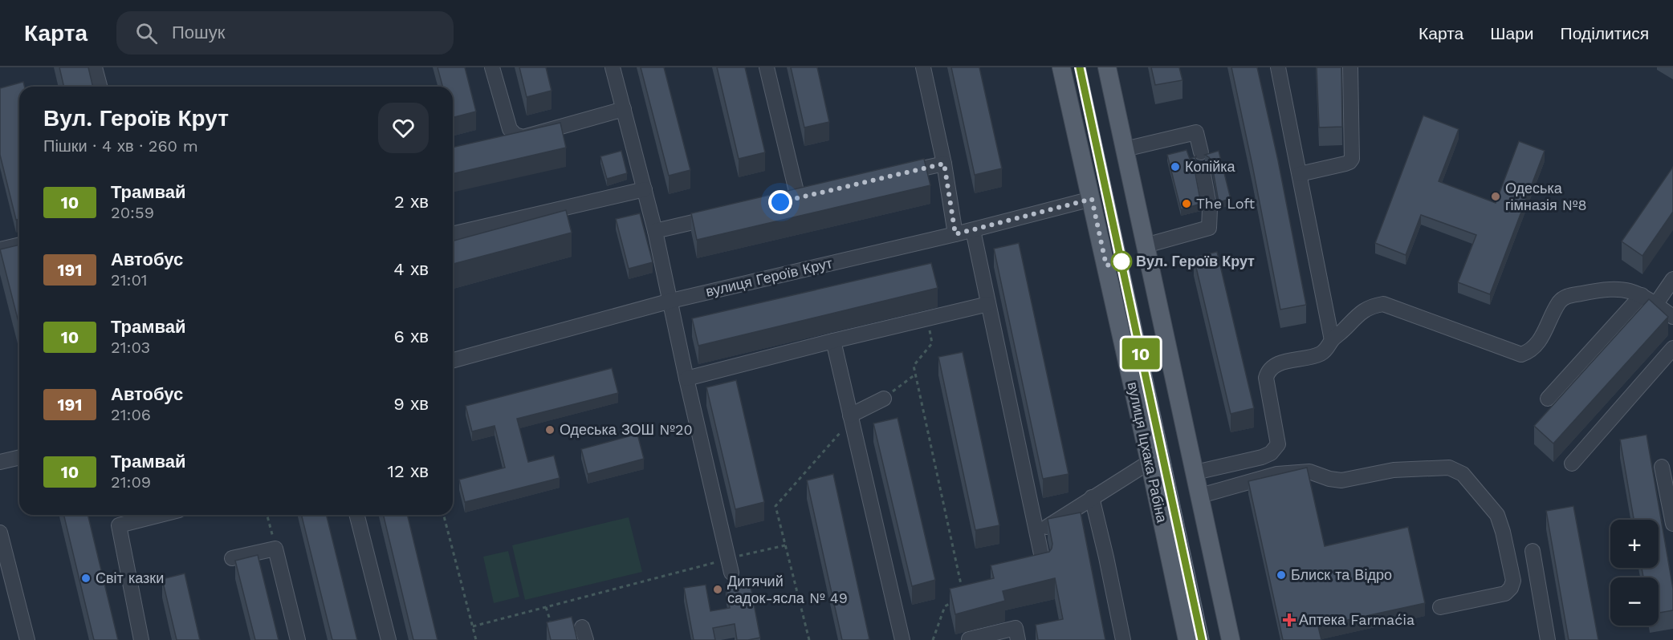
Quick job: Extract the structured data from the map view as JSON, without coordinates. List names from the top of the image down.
{
  "streets": {
    "main road": ["вулиця Іцхака Рабіна"],
    "street": ["вулиця Героїв Крут"]
  },
  "crossings": [
    ["вулиця Героїв Крут", "вулиця Іцхака Рабіна"]
  ],
  "places": {
    "other": [
      "Копійка",
      "Одеська гімназія №8",
      "The Loft",
      "Вул. Героїв Крут",
      "Одеська ЗОШ №20",
      "Блиск та Відро",
      "Світ казки",
      "Дитячий садок-ясла № 49"
    ],
    "health": ["Аптека Farmaćia"]
  },
  "lines": ["tram line 10"],
  "page": {
    "header": "Карта",
    "search": "Пошук",
    "nav": ["Карта", "Шари", "Поділитися"],
    "on_map": "10",
    "heading": ["Вул. Героїв Крут", "Пішки · 4 хв · 260 m"],
    "list": [
      {
        "mark": "10",
        "name": "Трамвай",
        "note": "20:59",
        "value": "2 хв"
      },
      {
        "mark": "191",
        "name": "Автобус",
        "note": "21:01",
        "value": "4 хв"
      },
      {
        "mark": "10",
        "name": "Трамвай",
        "note": "21:03",
        "value": "6 хв"
      },
      {
        "mark": "191",
        "name": "Автобус",
        "note": "21:06",
        "value": "9 хв"
      },
      {
        "mark": "10",
        "name": "Трамвай",
        "note": "21:09",
        "value": "12 хв"
      }
    ],
    "map_buttons": ["+", "−"]
  }
}
